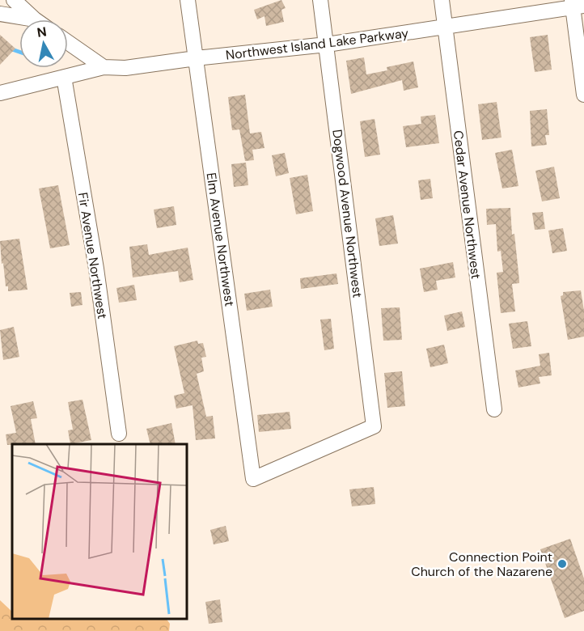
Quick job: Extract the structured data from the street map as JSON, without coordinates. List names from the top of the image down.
{
  "streets": {
    "street": [
      "Northwest Island Lake Parkway",
      "Cedar Avenue Northwest",
      "Dogwood Avenue Northwest",
      "Elm Avenue Northwest",
      "Fir Avenue Northwest"
    ]
  },
  "crossings": [
    ["Northwest Island Lake Parkway", "Cedar Avenue Northwest"],
    ["Northwest Island Lake Parkway", "Dogwood Avenue Northwest"],
    ["Northwest Island Lake Parkway", "Elm Avenue Northwest"],
    ["Northwest Island Lake Parkway", "Fir Avenue Northwest"],
    ["Dogwood Avenue Northwest", "Elm Avenue Northwest"]
  ],
  "places": ["Connection Point Church of the Nazarene"],
  "north": "top"
}
